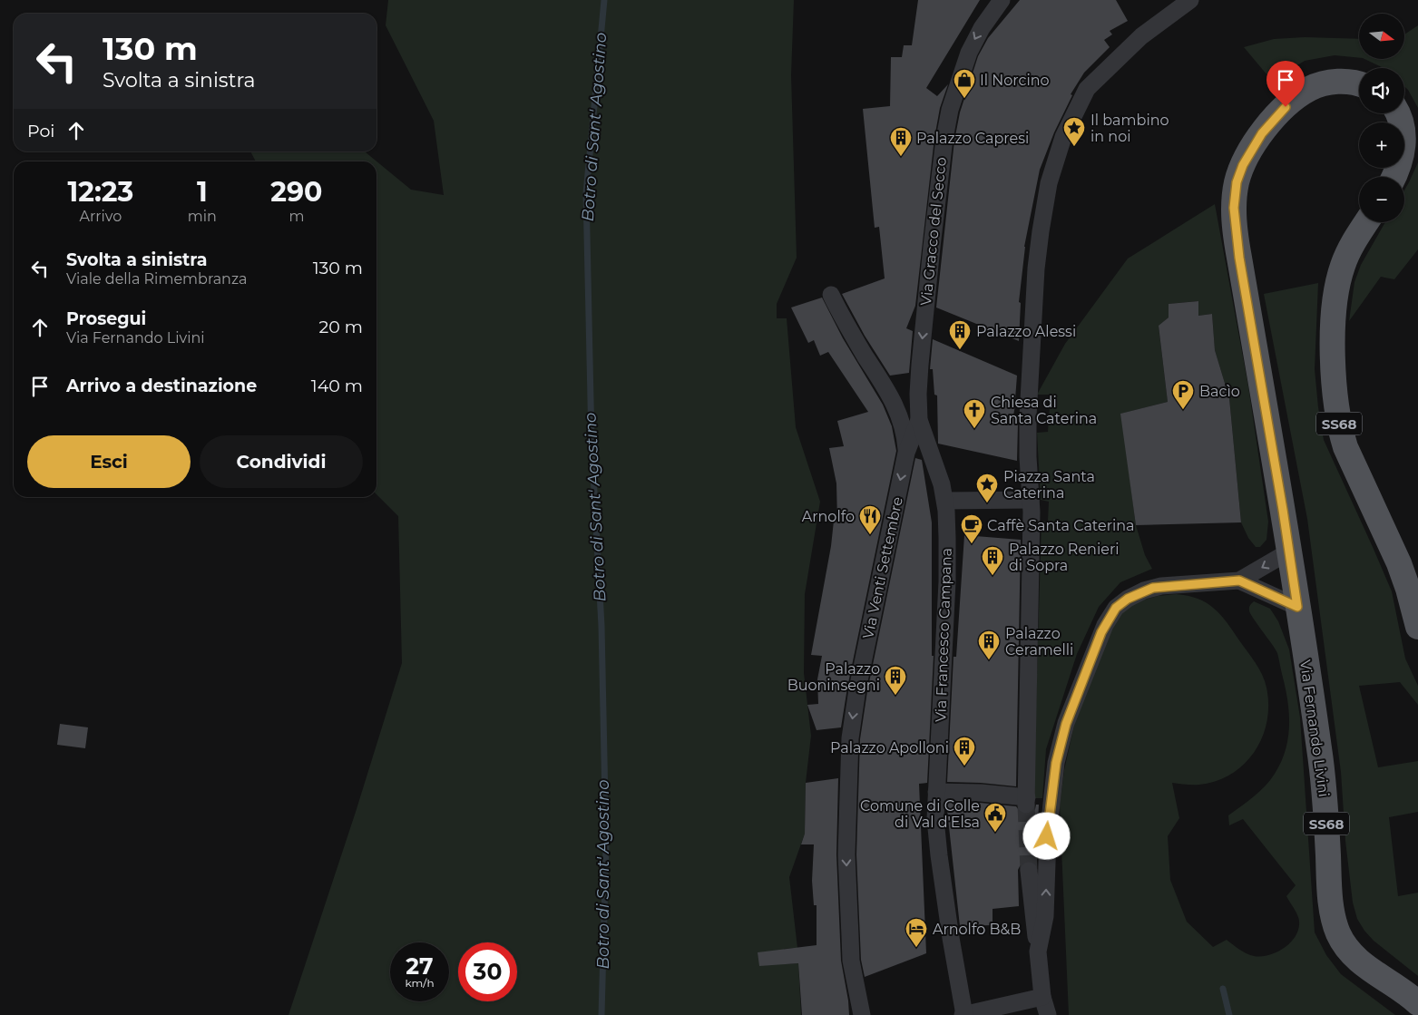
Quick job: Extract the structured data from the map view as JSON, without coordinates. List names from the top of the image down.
{
  "streets": {
    "main road": ["SS68", "Via Fernando Livini"],
    "street": ["Via Gracco del Secco", "Via Venti Settembre", "Via Francesco Campana"]
  },
  "crossings": [
    ["Via Gracco del Secco", "Via Venti Settembre"],
    ["Via Gracco del Secco", "Via Francesco Campana"],
    ["SS68", "Via Fernando Livini"],
    ["Via Venti Settembre", "Via Francesco Campana"]
  ],
  "one_way": ["Via Venti Settembre"],
  "water": ["Botro di Sant' Agostino"],
  "places": {
    "shop": ["Il Norcino"],
    "place": ["Il bambino in noi", "Piazza Santa Caterina"],
    "building": [
      "Palazzo Capresi",
      "Palazzo Alessi",
      "Palazzo Renieri di Sopra",
      "Palazzo Ceramelli",
      "Palazzo Buoninsegni",
      "Palazzo Apolloni"
    ],
    "parking": ["Bacìo"],
    "church": ["Chiesa di Santa Caterina"],
    "restaurant": ["Arnolfo"],
    "cafe": ["Caffè Santa Caterina"],
    "public building": ["Comune di Colle di Val d'Elsa"],
    "hotel": ["Arnolfo B&B"]
  },
  "north": "right",
  "page": {
    "map_buttons": ["+", "−"],
    "turn": ["130 m", "Svolta a sinistra"],
    "then": "Poi",
    "eta": [
      "12:23",
      "Arrivo",
      "1",
      "min",
      "290",
      "m"
    ],
    "list": [
      {
        "name": "Svolta a sinistra",
        "note": "Viale della Rimembranza",
        "value": "130 m"
      },
      {
        "name": "Prosegui",
        "note": "Via Fernando Livini",
        "value": "20 m"
      },
      {
        "name": "Arrivo a destinazione",
        "value": "140 m"
      }
    ],
    "buttons": ["Esci", "Condividi"],
    "speed": "27 km/h",
    "limit": "30"
  }
}
